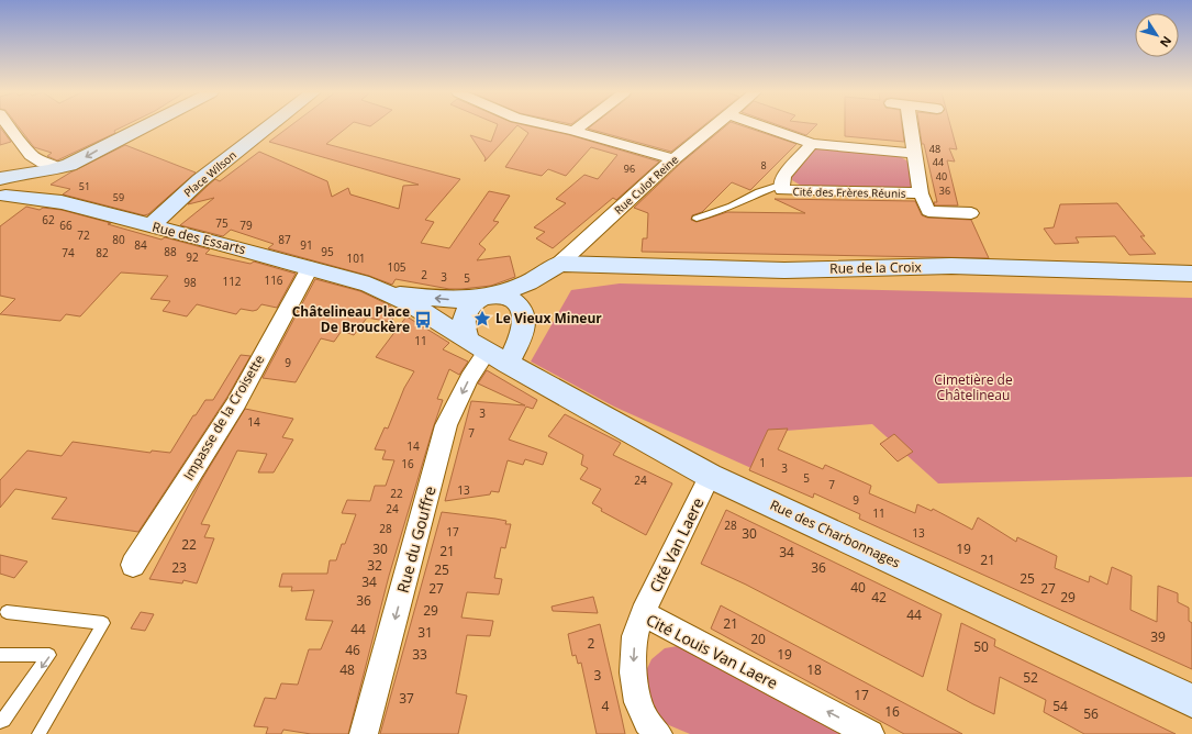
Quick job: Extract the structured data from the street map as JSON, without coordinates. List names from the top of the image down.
{
  "streets": {
    "street": [
      "Place Wilson",
      "Rue Culot Reine",
      "Cité des Frères Réunis",
      "Rue des Essarts",
      "Rue de la Croix",
      "Impasse de la Croisette",
      "Rue des Charbonnages",
      "Rue du Gouffre",
      "Cité Van Laere",
      "Cité Louis Van Laere"
    ]
  },
  "crossings": [
    ["Place Wilson", "Rue des Essarts"],
    ["Rue Culot Reine", "Rue de la Croix"],
    ["Rue des Essarts", "Impasse de la Croisette"],
    ["Rue des Essarts", "Rue des Charbonnages"],
    ["Rue des Essarts", "Rue du Gouffre"],
    ["Rue des Charbonnages", "Rue du Gouffre"],
    ["Rue des Charbonnages", "Cité Van Laere"],
    ["Cité Van Laere", "Cité Louis Van Laere"]
  ],
  "one_way": ["Rue du Gouffre"],
  "parks": ["Cimetière de Châtelineau"],
  "places": {
    "place": ["Le Vieux Mineur"],
    "bus stop": ["Châtelineau Place De Brouckère"]
  },
  "house_numbers": [
    "48",
    "44",
    "8",
    "96",
    "40",
    "51",
    "36",
    "59",
    "62",
    "75",
    "66",
    "79",
    "72",
    "80",
    "87",
    "84",
    "91",
    "88",
    "95",
    "74",
    "82",
    "92",
    "101",
    "105",
    "2",
    "3",
    "5",
    "116",
    "112",
    "98",
    "11",
    "9",
    "3",
    "14",
    "7",
    "14",
    "1",
    "16",
    "3",
    "5",
    "24",
    "7",
    "13",
    "22",
    "9",
    "24",
    "11",
    "28",
    "28",
    "17",
    "13",
    "30",
    "22",
    "30",
    "19",
    "21",
    "34",
    "21",
    "32",
    "23",
    "36",
    "25",
    "25",
    "34",
    "40",
    "27",
    "27",
    "42",
    "29",
    "36",
    "29",
    "44",
    "21",
    "44",
    "31",
    "39",
    "20",
    "2",
    "50",
    "46",
    "33",
    "19",
    "48",
    "18",
    "3",
    "52",
    "17",
    "37",
    "4",
    "54",
    "16",
    "56"
  ],
  "north": "bottom right"
}
